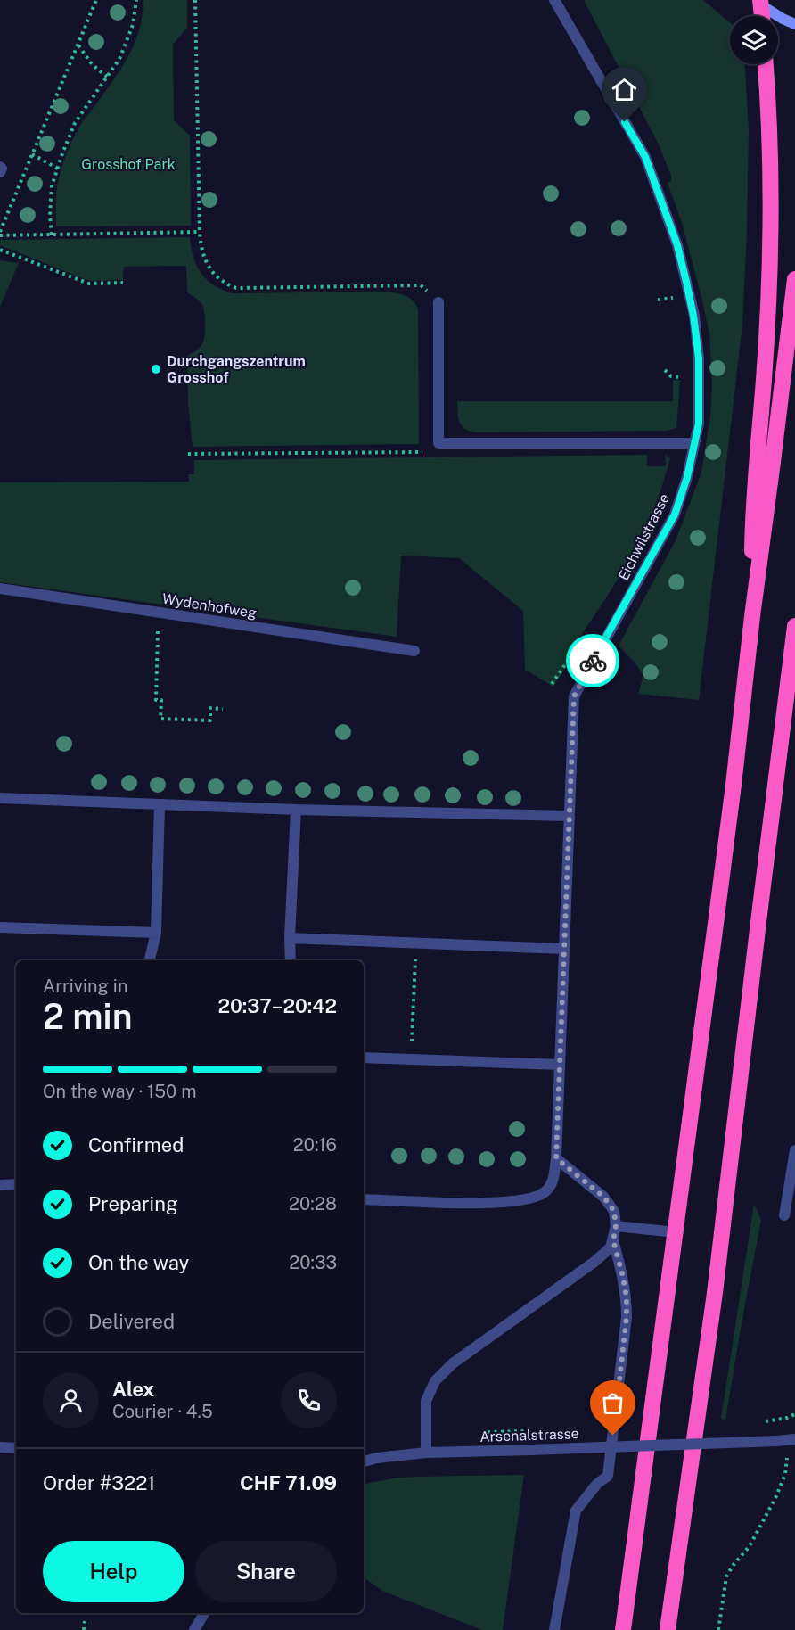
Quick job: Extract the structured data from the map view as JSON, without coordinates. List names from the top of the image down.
{
  "streets": {
    "street": ["Eichwilstrasse", "Wydenhofweg", "Arsenalstrasse"]
  },
  "parks": ["Grosshof Park"],
  "places": ["Durchgangszentrum Grosshof"],
  "page": {
    "heading": ["2 min", "Arriving in", "20:37–20:42"],
    "panel": [
      "Alex",
      "Courier · 4.5",
      "Order #3221",
      "CHF 71.09"
    ],
    "bar": "On the way · 150 m",
    "list": [
      ["Confirmed", "20:16"],
      ["Preparing", "20:28"],
      ["On the way", "20:33"],
      "Delivered"
    ],
    "buttons": ["Help", "Share"]
  }
}
